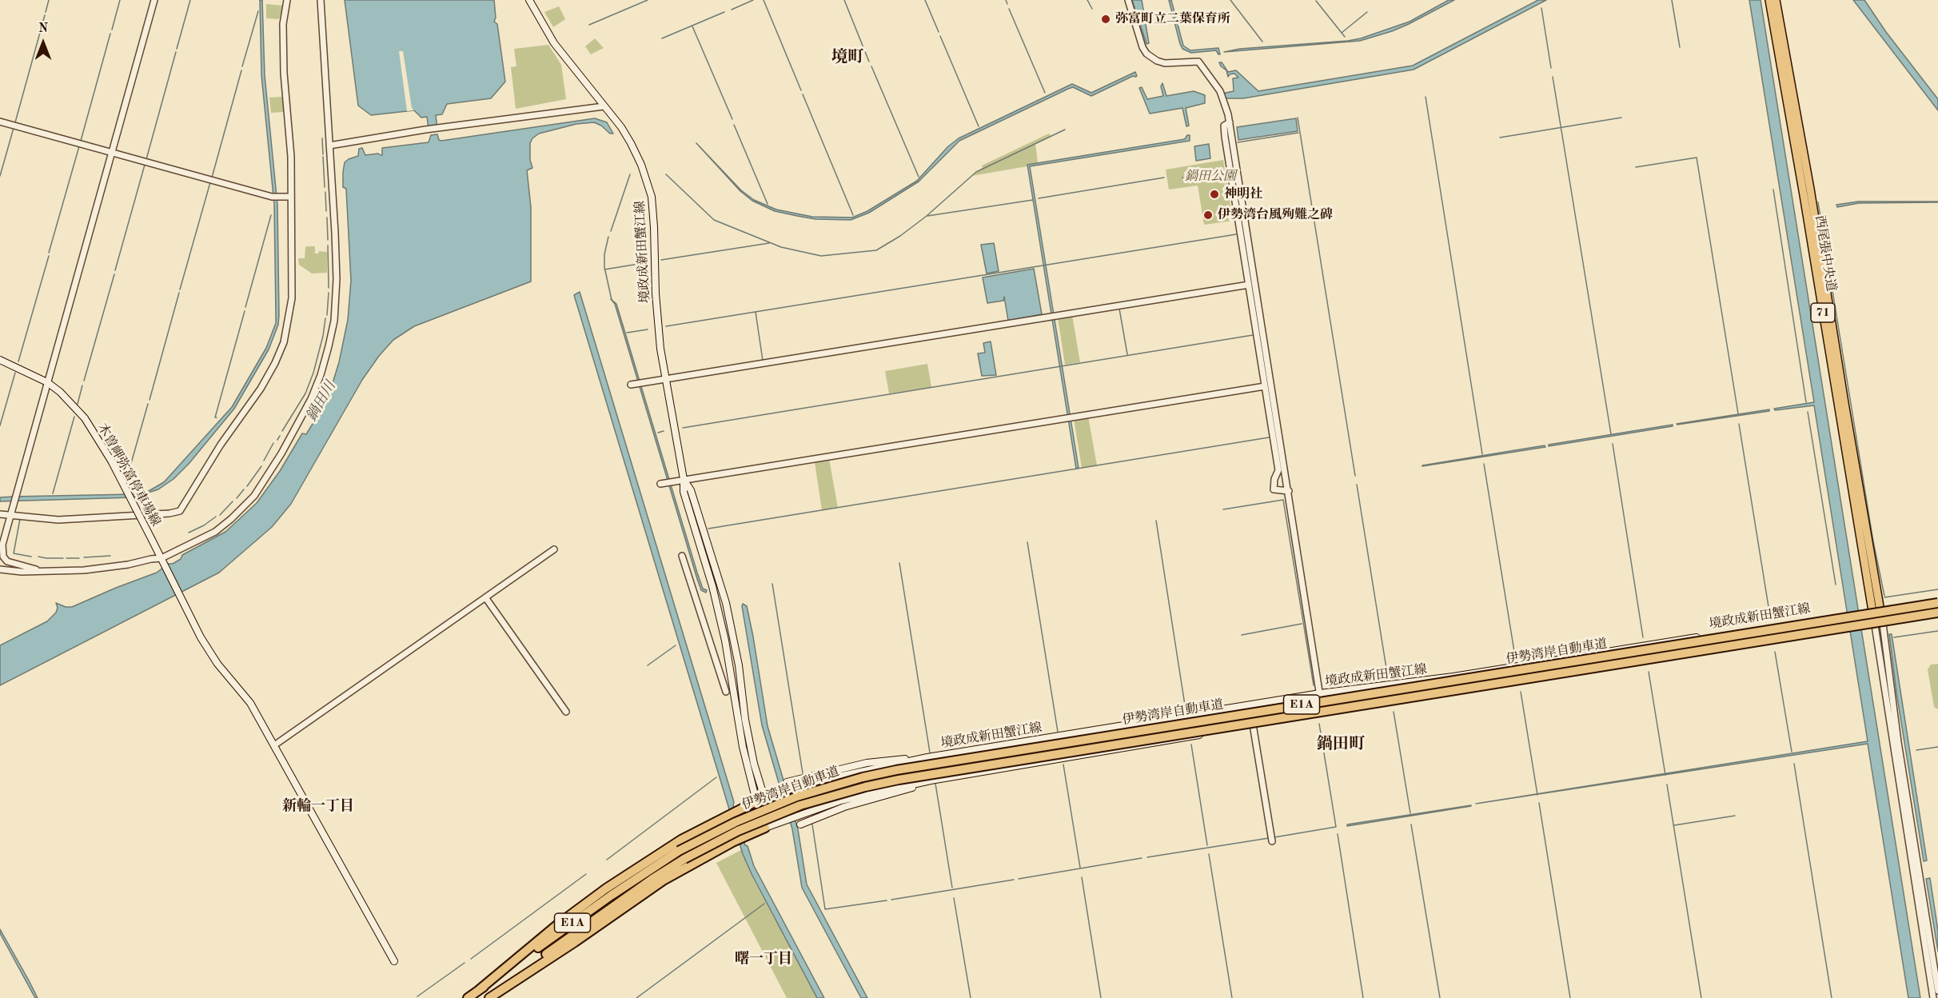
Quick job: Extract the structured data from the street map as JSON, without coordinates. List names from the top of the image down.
{
  "streets": {
    "highway": ["伊勢湾岸自動車道", "E1A"],
    "main road": [
      "境政成新田蟹江線",
      "西尾張中央道",
      "71",
      "木曽岬弥富停車場線"
    ]
  },
  "crossings": [
    ["境政成新田蟹江線", "西尾張中央道"],
    ["境政成新田蟹江線", "71"],
    ["西尾張中央道", "71"]
  ],
  "districts": [
    "境町",
    "鍋田町",
    "新輪一丁目",
    "曙一丁目"
  ],
  "water": ["鍋田川"],
  "parks": ["鍋田公園"],
  "places": ["弥富町立二葉保育所", "神明社", "伊勢湾台風殉難之碑"],
  "north": "top"
}
